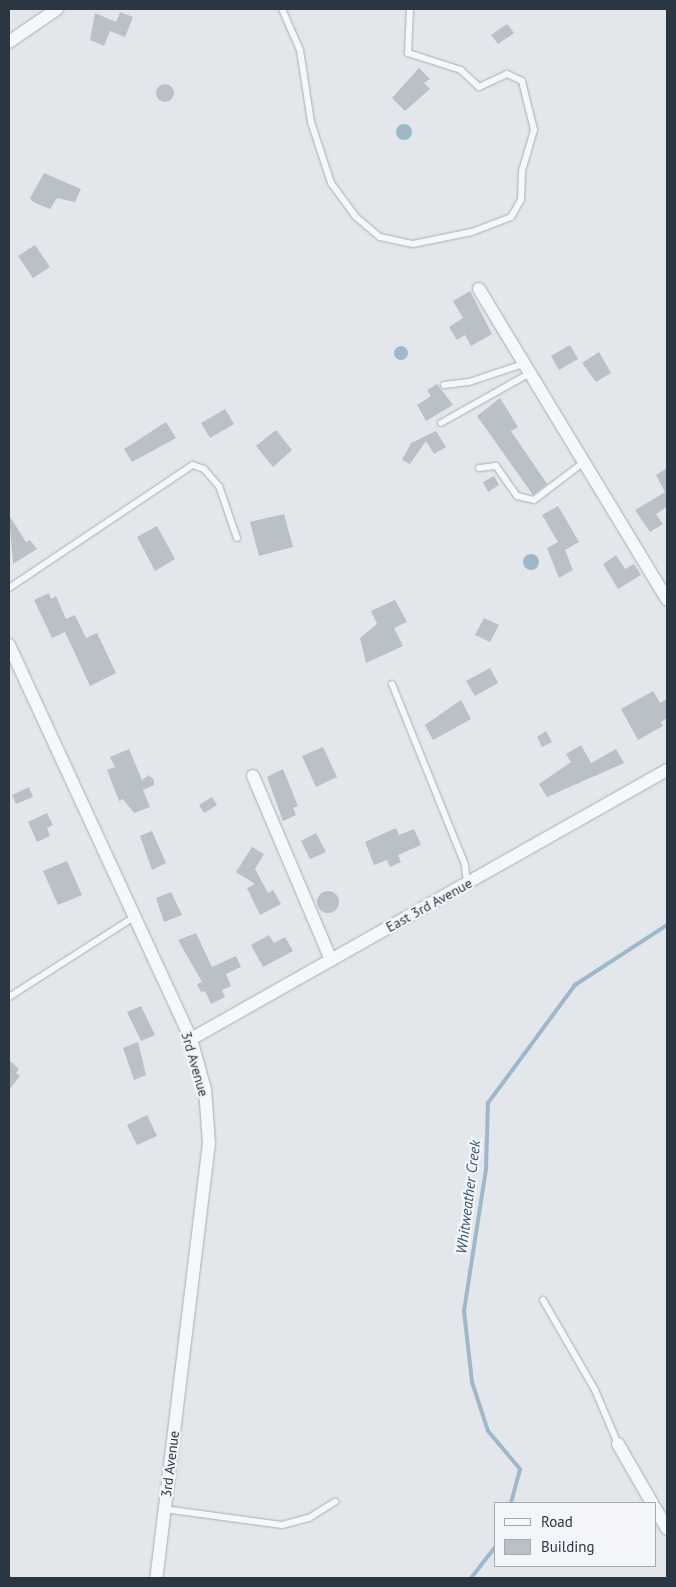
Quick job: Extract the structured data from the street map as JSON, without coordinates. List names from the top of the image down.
{
  "streets": {
    "street": ["East 3rd Avenue", "3rd Avenue"]
  },
  "crossings": [
    ["East 3rd Avenue", "3rd Avenue"]
  ],
  "water": ["Whitweather Creek"],
  "legend": ["Road", "Building"]
}
